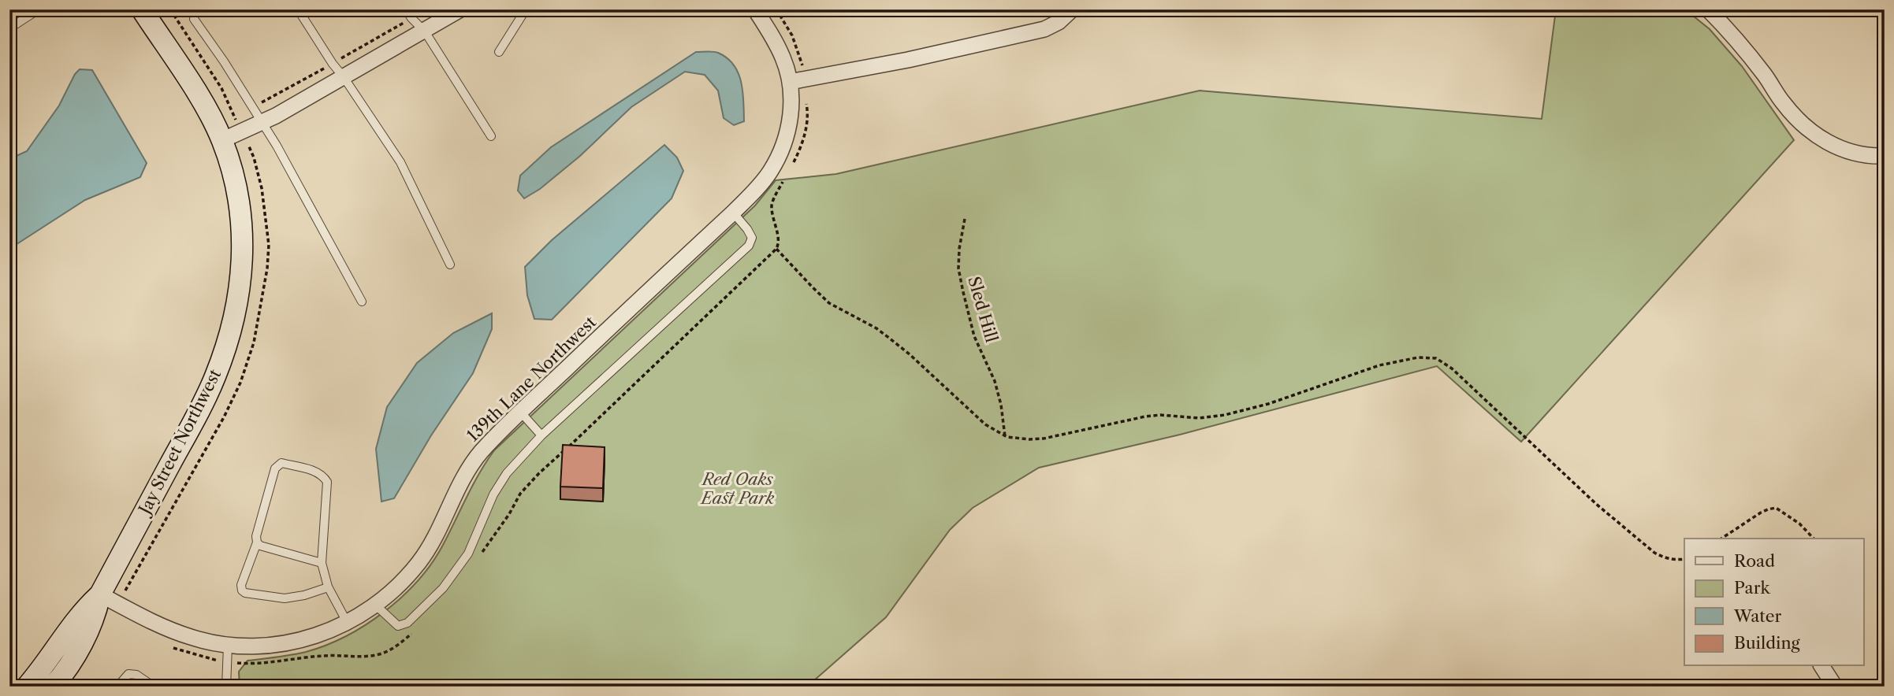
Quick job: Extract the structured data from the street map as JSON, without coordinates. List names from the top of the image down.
{
  "streets": {
    "street": ["139th Lane Northwest", "Jay Street Northwest"],
    "path": ["Sled Hill"]
  },
  "crossings": [
    ["139th Lane Northwest", "Jay Street Northwest"]
  ],
  "parks": ["Red Oaks East Park"],
  "legend": [
    "Road",
    "Park",
    "Water",
    "Building"
  ]
}
